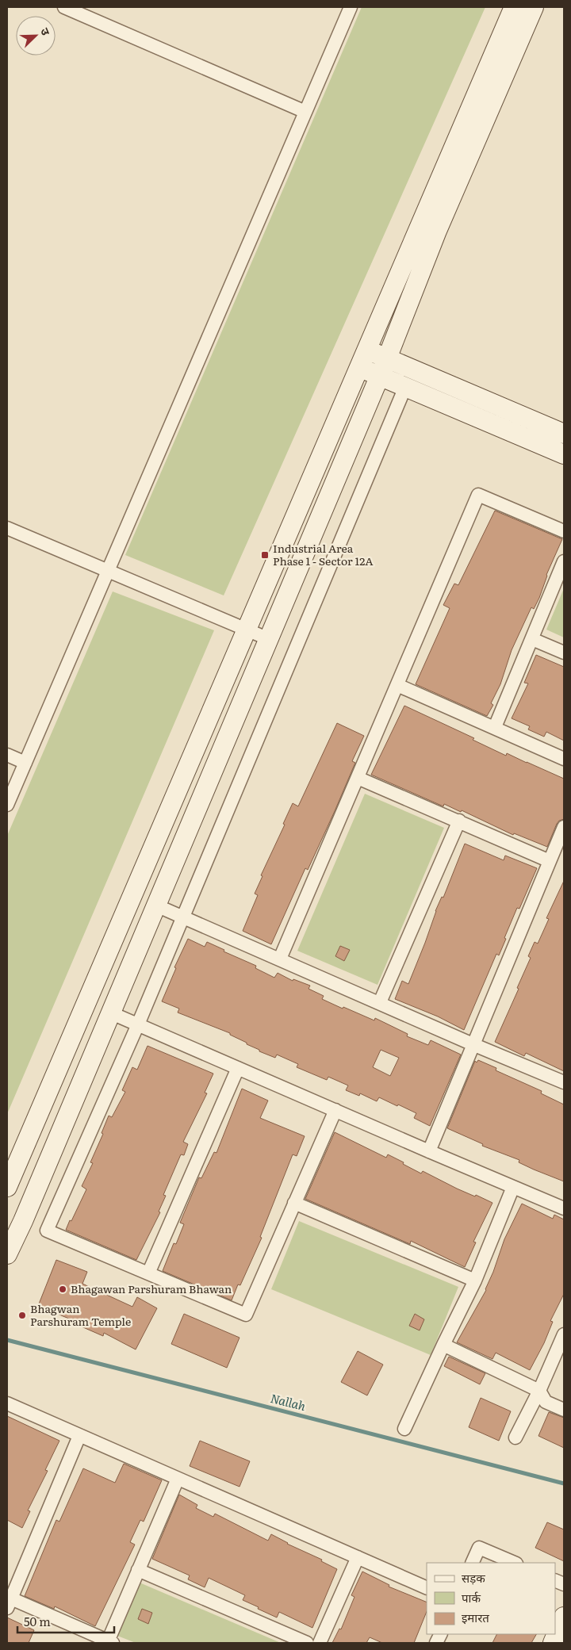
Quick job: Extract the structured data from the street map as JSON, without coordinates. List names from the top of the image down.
{
  "water": ["Nallah"],
  "places": {
    "transit": ["Industrial Area Phase 1 - Sector 12A"],
    "other": ["Bhagawan Parshuram Bhawan", "Bhagwan Parshuram Temple"]
  },
  "legend": ["सड़क", "पार्क", "इमारत"],
  "scale_bar": "50 m",
  "north": "top right"
}
